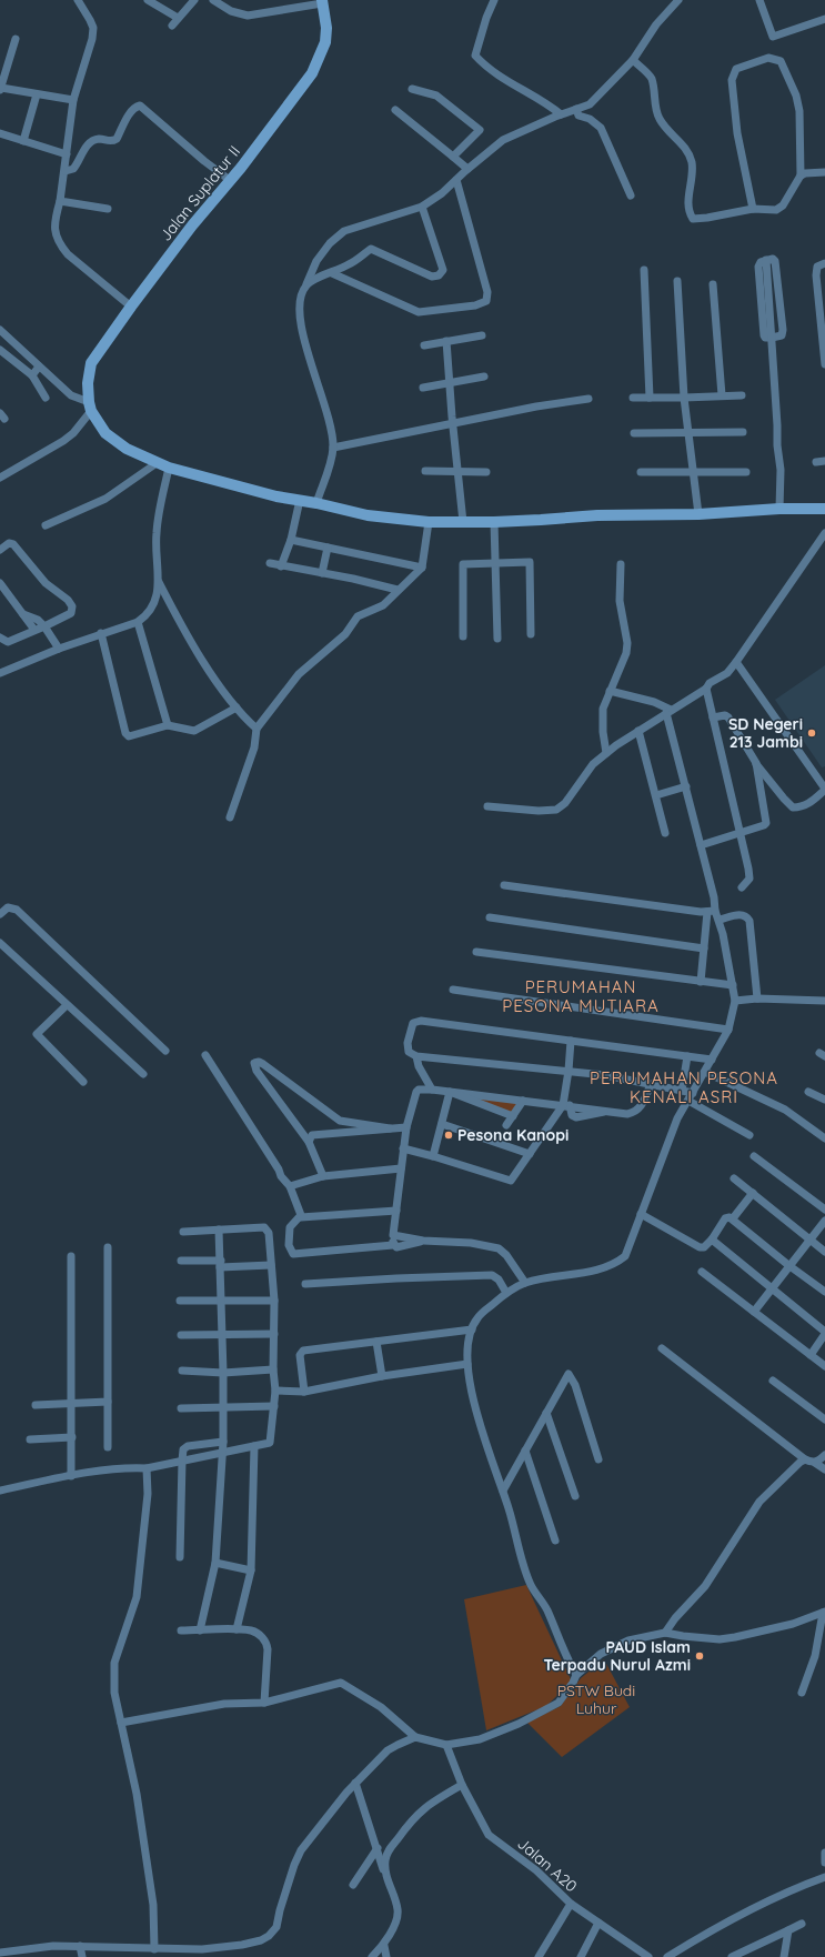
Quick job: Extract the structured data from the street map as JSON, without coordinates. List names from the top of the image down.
{
  "streets": {
    "street": ["Jalan Suplatur II", "Jalan A20"]
  },
  "districts": ["PERUMAHAN PESONA MUTIARA", "PERUMAHAN PESONA KENALI ASRI"],
  "parks": ["PSTW Budi Luhur"],
  "places": ["SD Negeri 213 Jambi", "Pesona Kanopi", "PAUD Islam Terpadu Nurul Azmi"]
}
